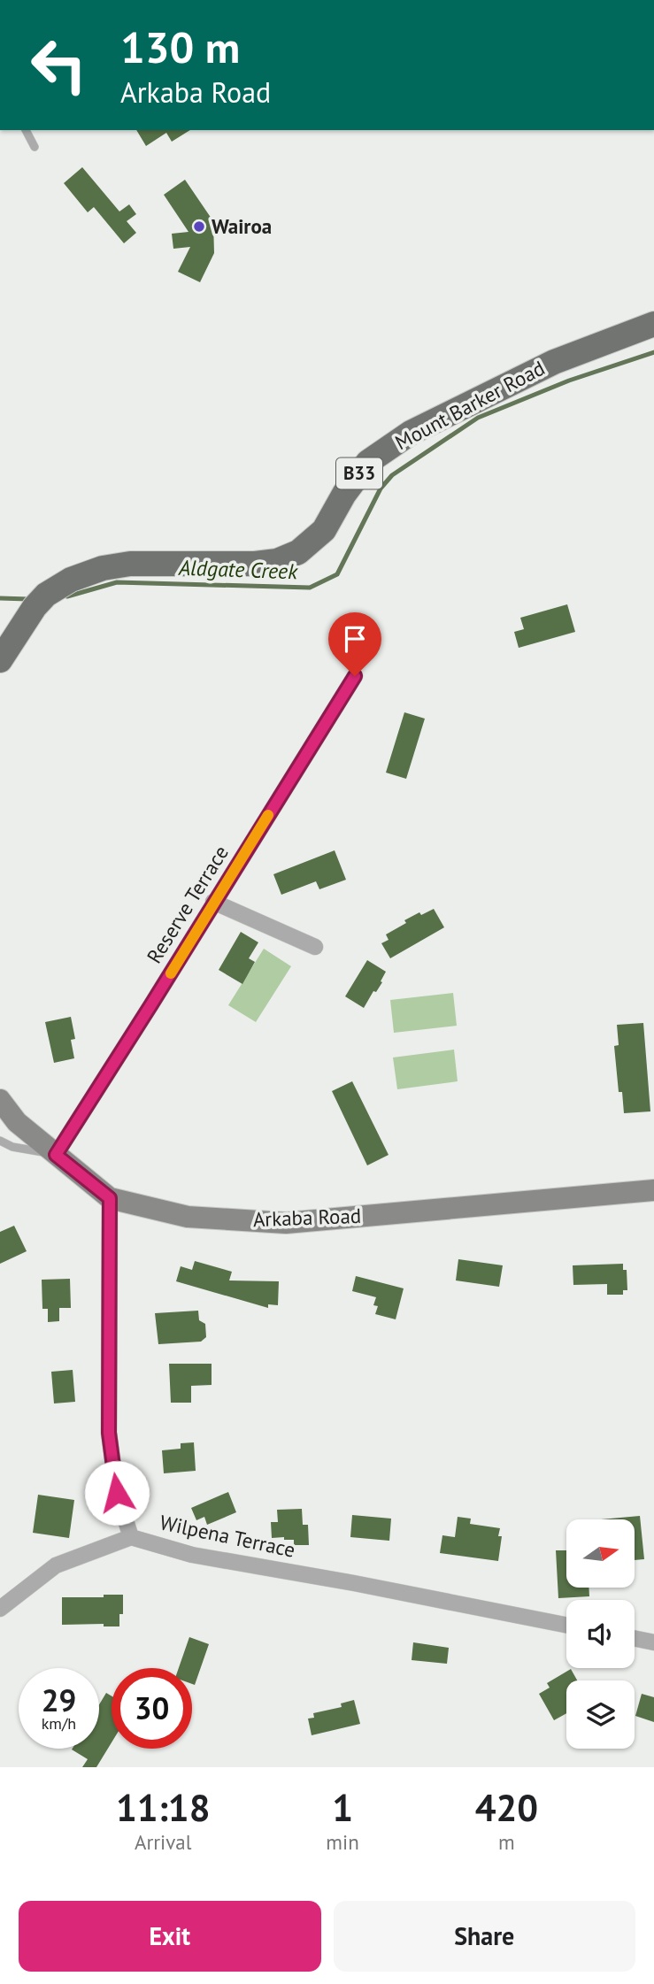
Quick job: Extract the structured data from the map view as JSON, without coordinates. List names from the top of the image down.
{
  "streets": {
    "main road": ["Mount Barker Road", "B33"],
    "street": ["Reserve Terrace", "Arkaba Road", "Wilpena Terrace"]
  },
  "crossings": [
    ["Reserve Terrace", "Arkaba Road"],
    ["Arkaba Road", "Wilpena Terrace"]
  ],
  "water": ["Aldgate Creek"],
  "places": ["Wairoa"],
  "north": "right",
  "page": {
    "turn": ["130 m", "Arkaba Road"],
    "speed": "29 km/h",
    "limit": "30",
    "eta": [
      "11:18",
      "Arrival",
      "1",
      "min",
      "420",
      "m"
    ],
    "buttons": ["Exit", "Share"]
  }
}
